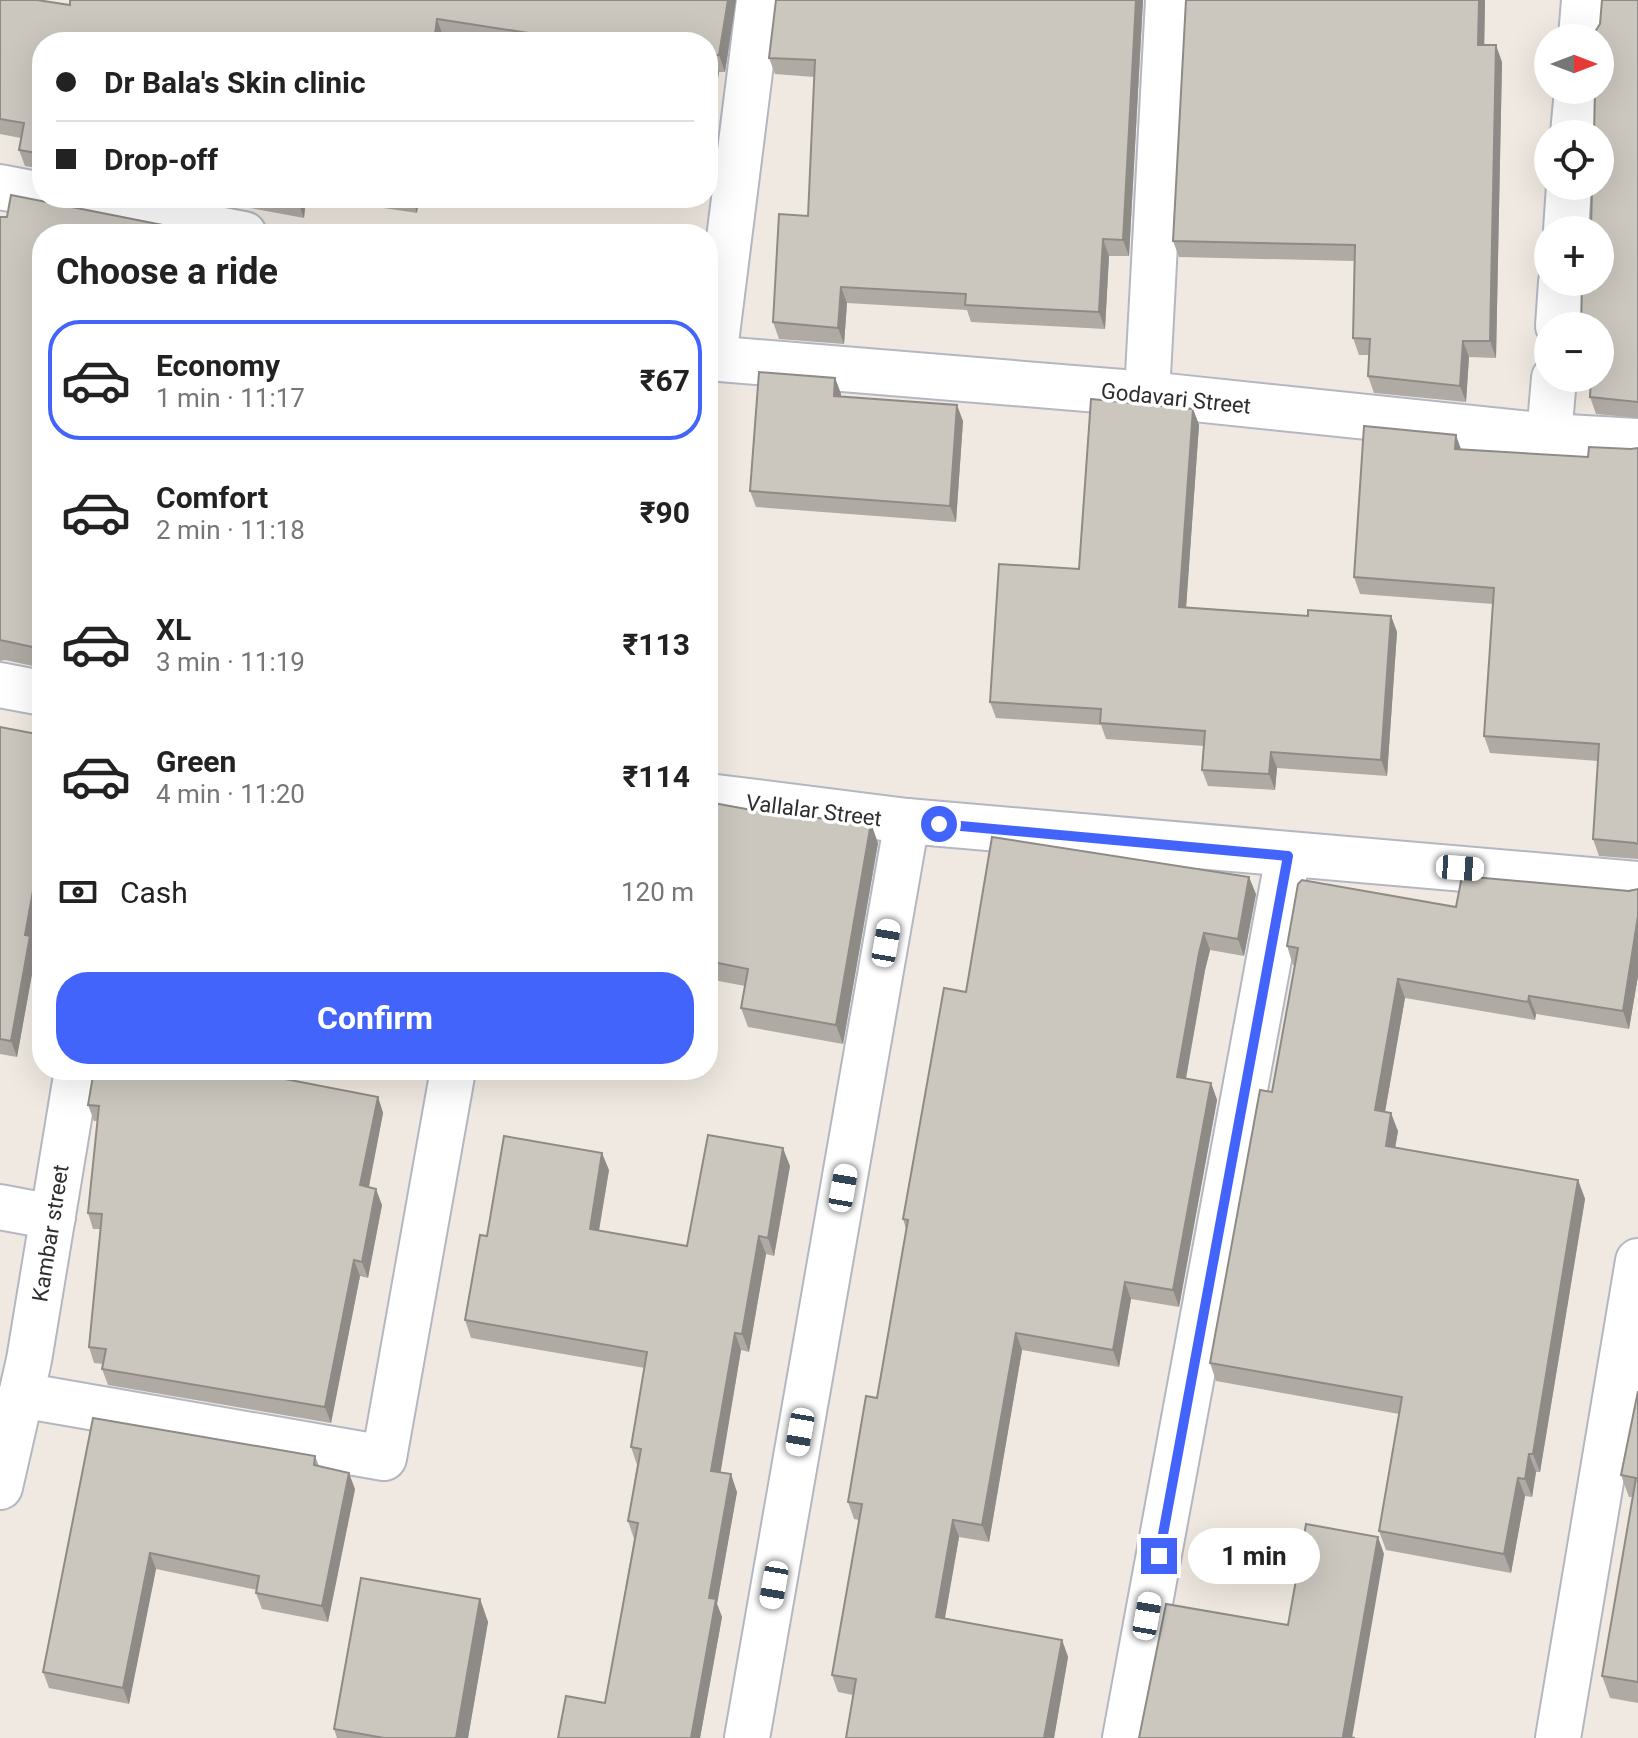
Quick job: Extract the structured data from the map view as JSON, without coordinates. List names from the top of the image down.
{
  "streets": {
    "street": ["Godavari Street", "Vallalar Street", "Kambar street"]
  },
  "north": "right",
  "page": {
    "map_buttons": ["+", "−"],
    "banner": ["Dr Bala's Skin clinic", "Drop-off"],
    "heading": "Choose a ride",
    "list": [
      {
        "name": "Economy",
        "note": "1 min · 11:17",
        "value": "₹67"
      },
      {
        "name": "Comfort",
        "note": "2 min · 11:18",
        "value": "₹90"
      },
      {
        "name": "XL",
        "note": "3 min · 11:19",
        "value": "₹113"
      },
      {
        "name": "Green",
        "note": "4 min · 11:20",
        "value": "₹114"
      }
    ],
    "pay": ["Cash", "120 m"],
    "buttons": "Confirm",
    "bubble": "1 min"
  }
}
